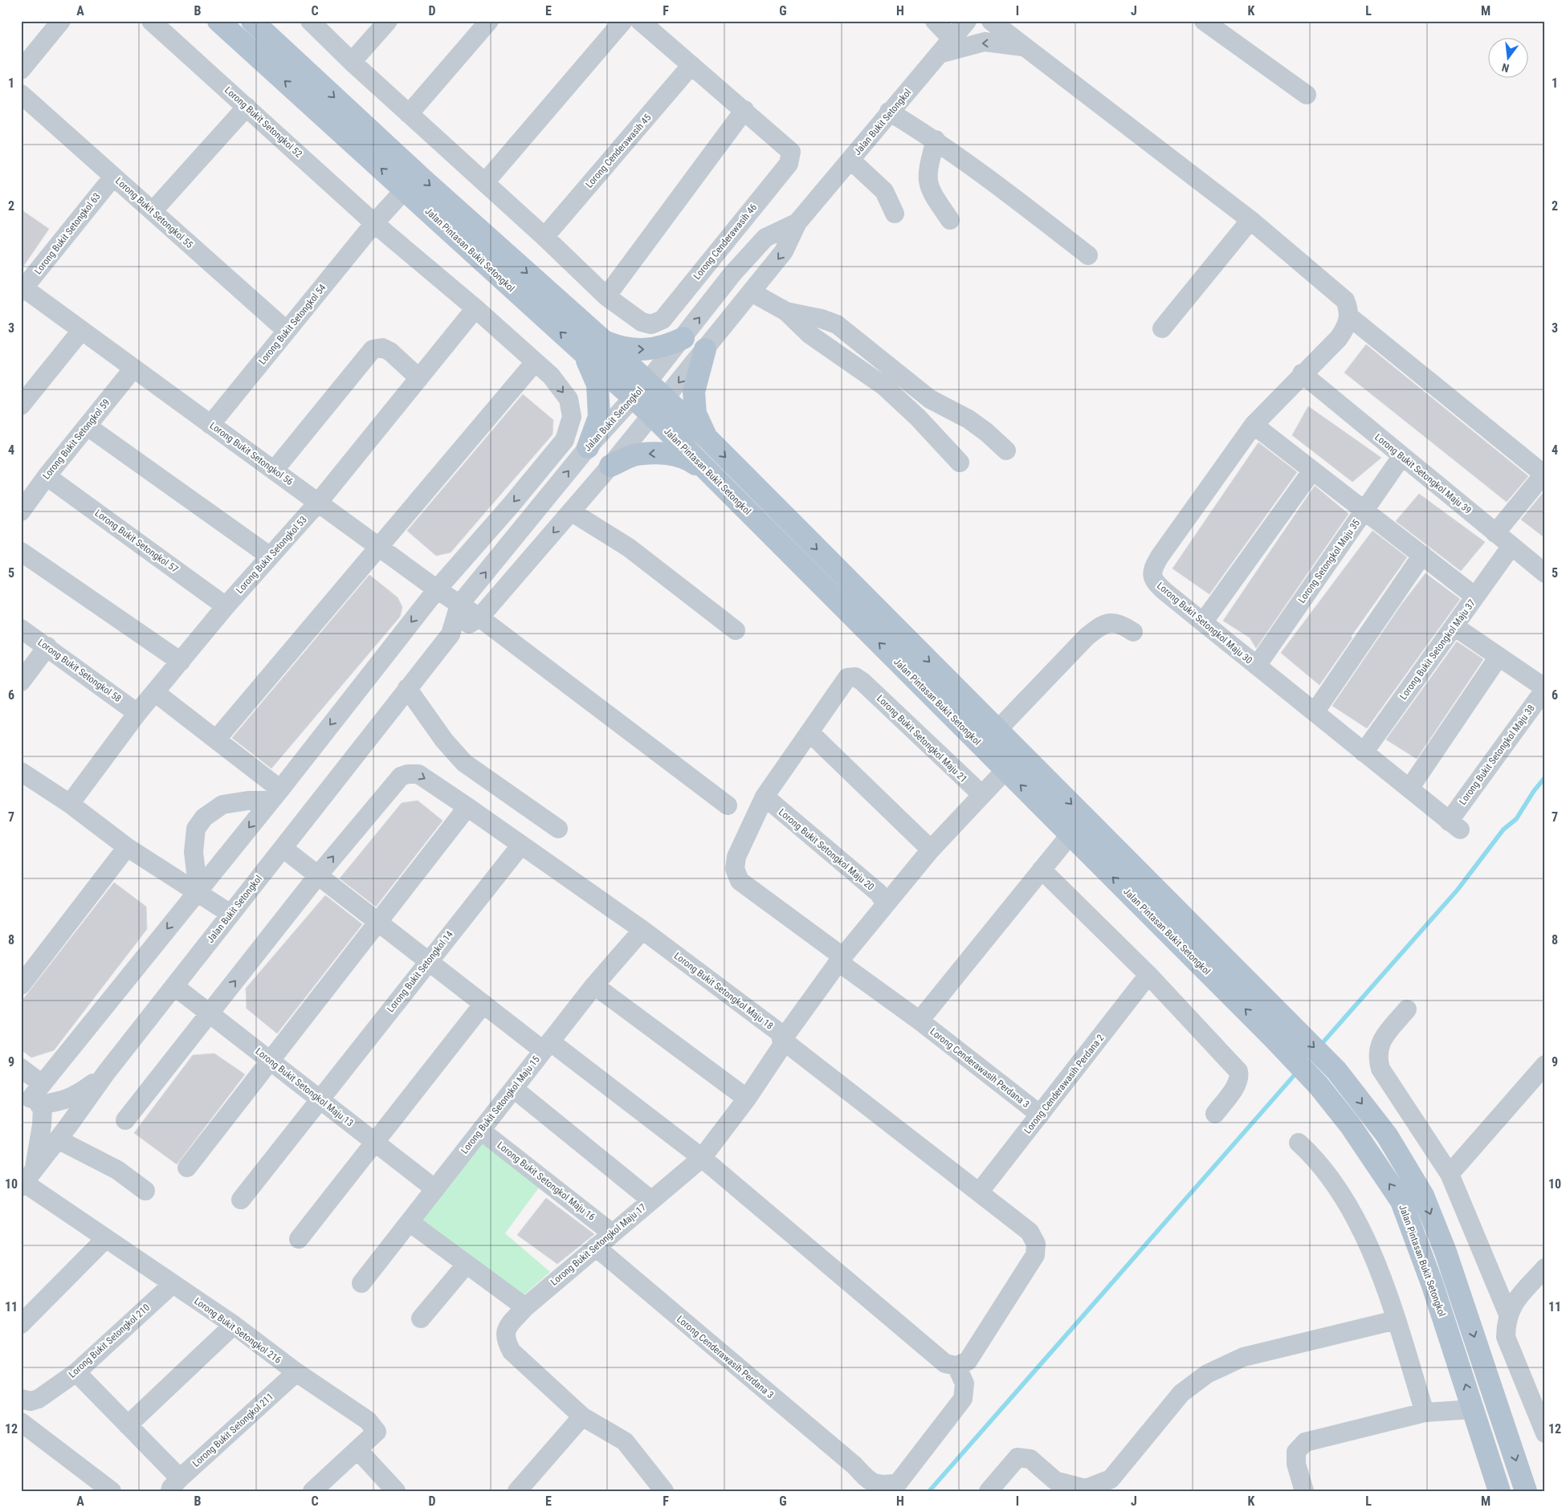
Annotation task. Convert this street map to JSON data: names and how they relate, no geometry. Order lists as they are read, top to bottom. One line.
{"streets":{"main road":["Jalan Pintasan Bukit Setongkol"],"street":["Lorong Bukit Setongkol 52","Jalan Bukit Setongkol","Lorong Cenderawasih 45","Lorong Bukit Setongkol 55","Lorong Bukit Setongkol 63","Lorong Cenderawasih 46","Lorong Bukit Setongkol 54","Lorong Bukit Setongkol 59","Lorong Bukit Setongkol 56","Lorong Bukit Setongkol Maju 39","Lorong Bukit Setongkol 57","Lorong Bukit Setongkol 53","Lorong Setongkol Maju 35","Lorong Bukit Setongkol Maju 30","Lorong Bukit Setongkol Maju 37","Lorong Bukit Setongkol 58","Lorong Bukit Setongkol Maju 21","Lorong Bukit Setongkol Maju 38","Lorong Bukit Setongkol Maju 20","Lorong Bukit Setongkol 14","Lorong Bukit Setongkol Maju 18","Lorong Cenderawasih Perdana 3","Lorong Cenderawasih Perdana 2","Lorong Bukit Setongkol Maju 13","Lorong Bukit Setongkol Maju 15","Lorong Bukit Setongkol Maju 16","Lorong Bukit Setongkol Maju 17","Lorong Bukit Setongkol 216","Lorong Bukit Setongkol 210","Lorong Bukit Setongkol 211"]},"crossings":[["Lorong Bukit Setongkol 52","Lorong Bukit Setongkol 54"],["Lorong Bukit Setongkol 52","Lorong Bukit Setongkol 56"],["Lorong Bukit Setongkol 52","Lorong Bukit Setongkol 53"],["Jalan Bukit Setongkol","Jalan Pintasan Bukit Setongkol"],["Jalan Bukit Setongkol","Lorong Bukit Setongkol 56"],["Jalan Bukit Setongkol","Lorong Bukit Setongkol Maju 13"],["Jalan Bukit Setongkol","Lorong Bukit Setongkol 216"],["Lorong Bukit Setongkol 55","Lorong Bukit Setongkol 63"],["Lorong Bukit Setongkol 55","Lorong Bukit Setongkol 54"],["Lorong Bukit Setongkol 63","Lorong Bukit Setongkol 56"],["Jalan Pintasan Bukit Setongkol","Lorong Bukit Setongkol 54"],["Lorong Bukit Setongkol 54","Lorong Bukit Setongkol 56"],["Lorong Bukit Setongkol 59","Lorong Bukit Setongkol 56"],["Lorong Bukit Setongkol 59","Lorong Bukit Setongkol 57"],["Lorong Bukit Setongkol 56","Lorong Bukit Setongkol 53"],["Lorong Bukit Setongkol Maju 39","Lorong Setongkol Maju 35"],["Lorong Bukit Setongkol Maju 39","Lorong Bukit Setongkol Maju 30"],["Lorong Bukit Setongkol Maju 39","Lorong Bukit Setongkol Maju 37"],["Lorong Bukit Setongkol 57","Lorong Bukit Setongkol 53"],["Lorong Bukit Setongkol 53","Lorong Bukit Setongkol 58"],["Lorong Setongkol Maju 35","Lorong Bukit Setongkol Maju 30"],["Lorong Bukit Setongkol Maju 30","Lorong Bukit Setongkol Maju 37"],["Lorong Bukit Setongkol Maju 30","Lorong Bukit Setongkol Maju 38"],["Lorong Bukit Setongkol Maju 21","Lorong Cenderawasih Perdana 3"],["Lorong Bukit Setongkol Maju 20","Lorong Cenderawasih Perdana 3"],["Lorong Bukit Setongkol 14","Lorong Bukit Setongkol Maju 18"],["Lorong Bukit Setongkol 14","Lorong Bukit Setongkol Maju 13"],["Lorong Bukit Setongkol Maju 18","Lorong Bukit Setongkol Maju 13"],["Lorong Bukit Setongkol Maju 18","Lorong Bukit Setongkol Maju 15"],["Lorong Cenderawasih Perdana 3","Lorong Cenderawasih Perdana 2"],["Lorong Cenderawasih Perdana 3","Lorong Bukit Setongkol Maju 17"],["Lorong Bukit Setongkol Maju 13","Lorong Bukit Setongkol Maju 15"],["Lorong Bukit Setongkol Maju 15","Lorong Bukit Setongkol Maju 16"],["Lorong Bukit Setongkol Maju 16","Lorong Bukit Setongkol Maju 17"],["Lorong Bukit Setongkol 216","Lorong Bukit Setongkol 210"],["Lorong Bukit Setongkol 216","Lorong Bukit Setongkol 211"]],"north":"bottom","grid":{"columns":["A","B","C","D","E","F","G","H","I","J","K","L","M"],"rows":["1","2","3","4","5","6","7","8","9","10","11","12"]}}
